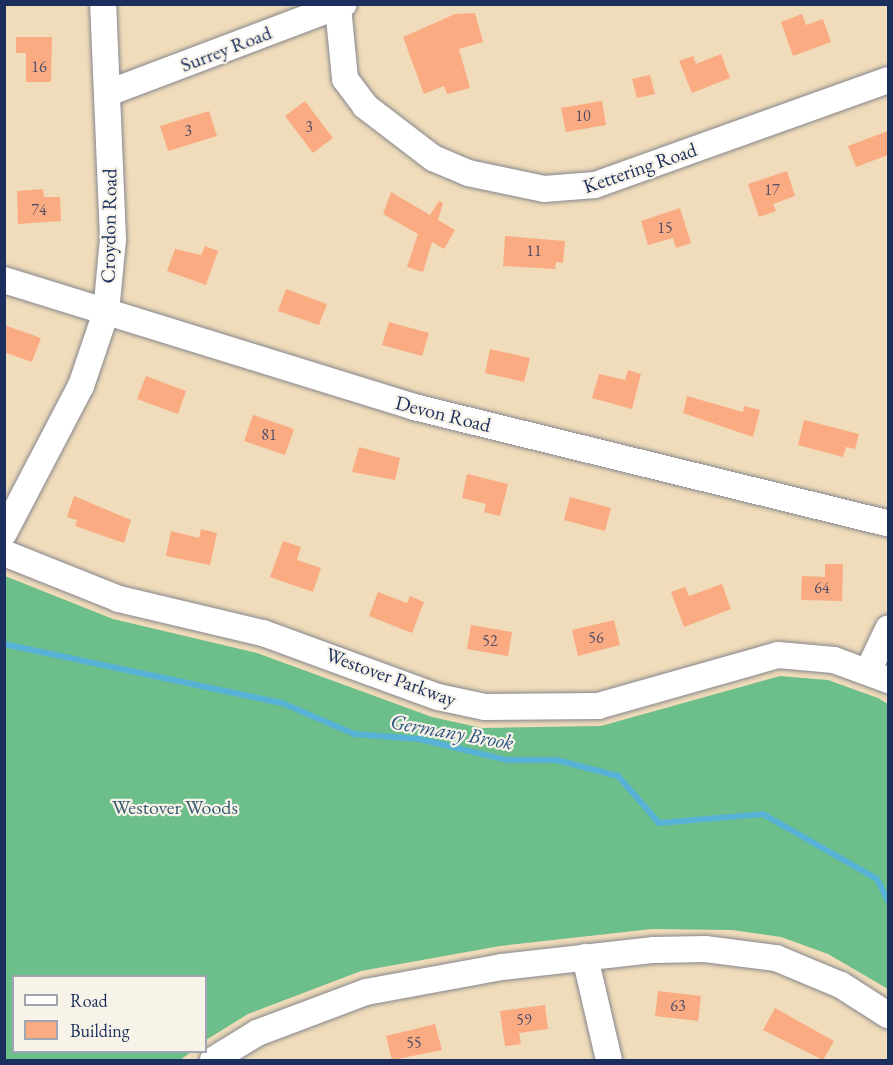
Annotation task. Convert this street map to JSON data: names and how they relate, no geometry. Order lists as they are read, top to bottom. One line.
{"streets":{"street":["Surrey Road","Kettering Road","Croydon Road","Devon Road","Westover Parkway"]},"crossings":[["Surrey Road","Kettering Road"],["Surrey Road","Croydon Road"],["Croydon Road","Devon Road"]],"water":["Germany Brook"],"parks":["Westover Woods"],"house_numbers":["16","10","3","3","17","74","15","11","81","64","56","52","63","59","55"],"legend":["Road","Building"]}
